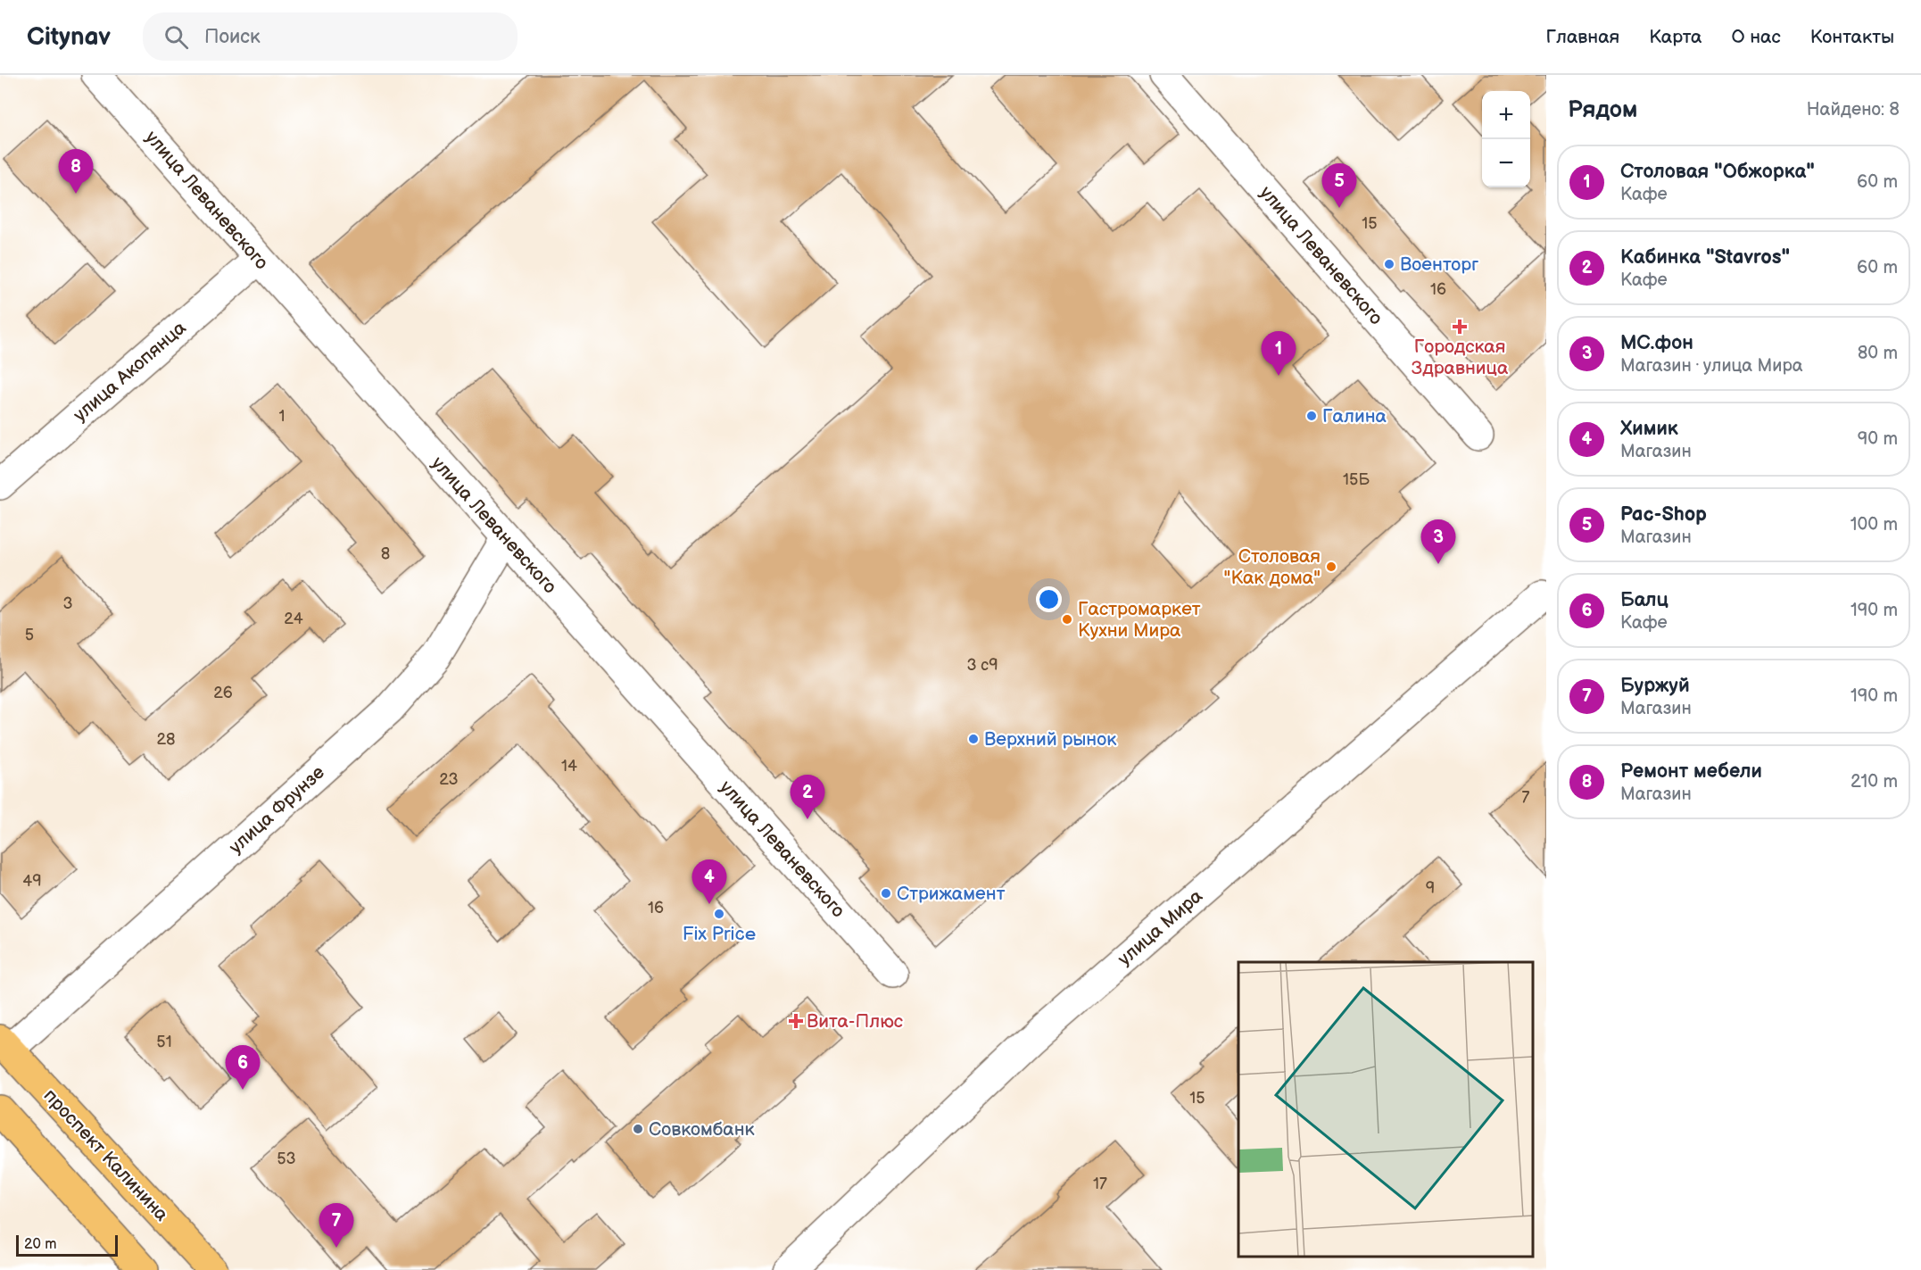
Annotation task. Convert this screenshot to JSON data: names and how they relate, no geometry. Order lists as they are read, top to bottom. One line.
{"streets":{"main road":["проспект Калинина"],"street":["улица Леваневского","улица Акопянца","улица Фрунзе","улица Мира"]},"crossings":[["улица Леваневского","улица Акопянца"],["улица Леваневского","улица Фрунзе"],["улица Фрунзе","проспект Калинина"]],"places":{"other":["Военторг","Галина","Столовая \"Как дома\"","Гастромаркет Кухни Мира","Верхний рынок","Стрижамент","Fix Price","Совкомбанк"],"health":["Городская Здравница","Вита-Плюс"]},"house_numbers":["15","16","1","15Б","8","3","24","5","3 с9","26","28","14","23","7","49","9","16","51","15","53","17"],"scale_bar":"20 m","page":{"header":"Citynav","search":"Поиск","nav":["Главная","Карта","О нас","Контакты"],"heading":["Рядом","Найдено: 8"],"map_buttons":["+","−"],"list":[{"mark":"1","name":"Столовая \"Обжорка\"","note":"Кафе","value":"60 m"},{"mark":"2","name":"Кабинка \"Stavros\"","note":"Кафе","value":"60 m"},{"mark":"3","name":"МС.фон","note":"Магазин · улица Мира","value":"80 m"},{"mark":"4","name":"Химик","note":"Магазин","value":"90 m"},{"mark":"5","name":"Pac-Shop","note":"Магазин","value":"100 m"},{"mark":"6","name":"Балц","note":"Кафе","value":"190 m"},{"mark":"7","name":"Буржуй","note":"Магазин","value":"190 m"},{"mark":"8","name":"Ремонт мебели","note":"Магазин","value":"210 m"}],"pins":["8","5","1","3","2","4","6","7"],"scale":"20 m"}}
